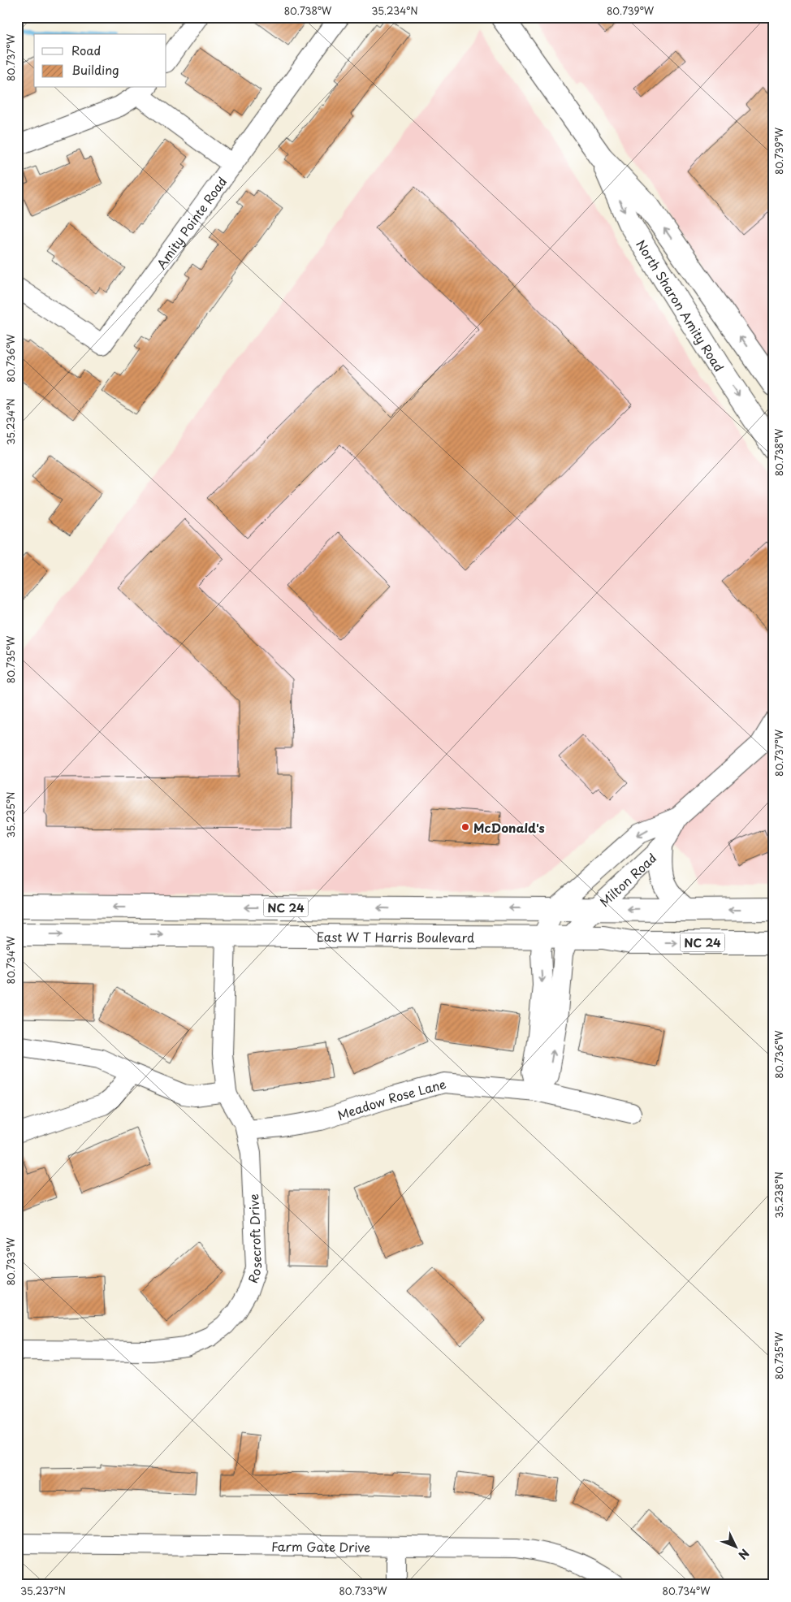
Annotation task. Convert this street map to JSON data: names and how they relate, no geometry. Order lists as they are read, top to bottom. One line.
{"streets":{"main road":["North Sharon Amity Road","NC 24","East W T Harris Boulevard"],"street":["Amity Pointe Road","Milton Road","Meadow Rose Lane","Rosecroft Drive","Farm Gate Drive"]},"crossings":[["Milton Road","NC 24"],["Milton Road","East W T Harris Boulevard"],["East W T Harris Boulevard","Rosecroft Drive"],["Meadow Rose Lane","Rosecroft Drive"]],"places":["McDonald's"],"legend":["Road","Building"],"north":"bottom right","coordinates":["80.738°W","35.234°N","80.739°W","80.737°W","80.736°W","80.735°W","35.235°N","80.734°W","35.238°N","80.733°W","35.237°N"]}
